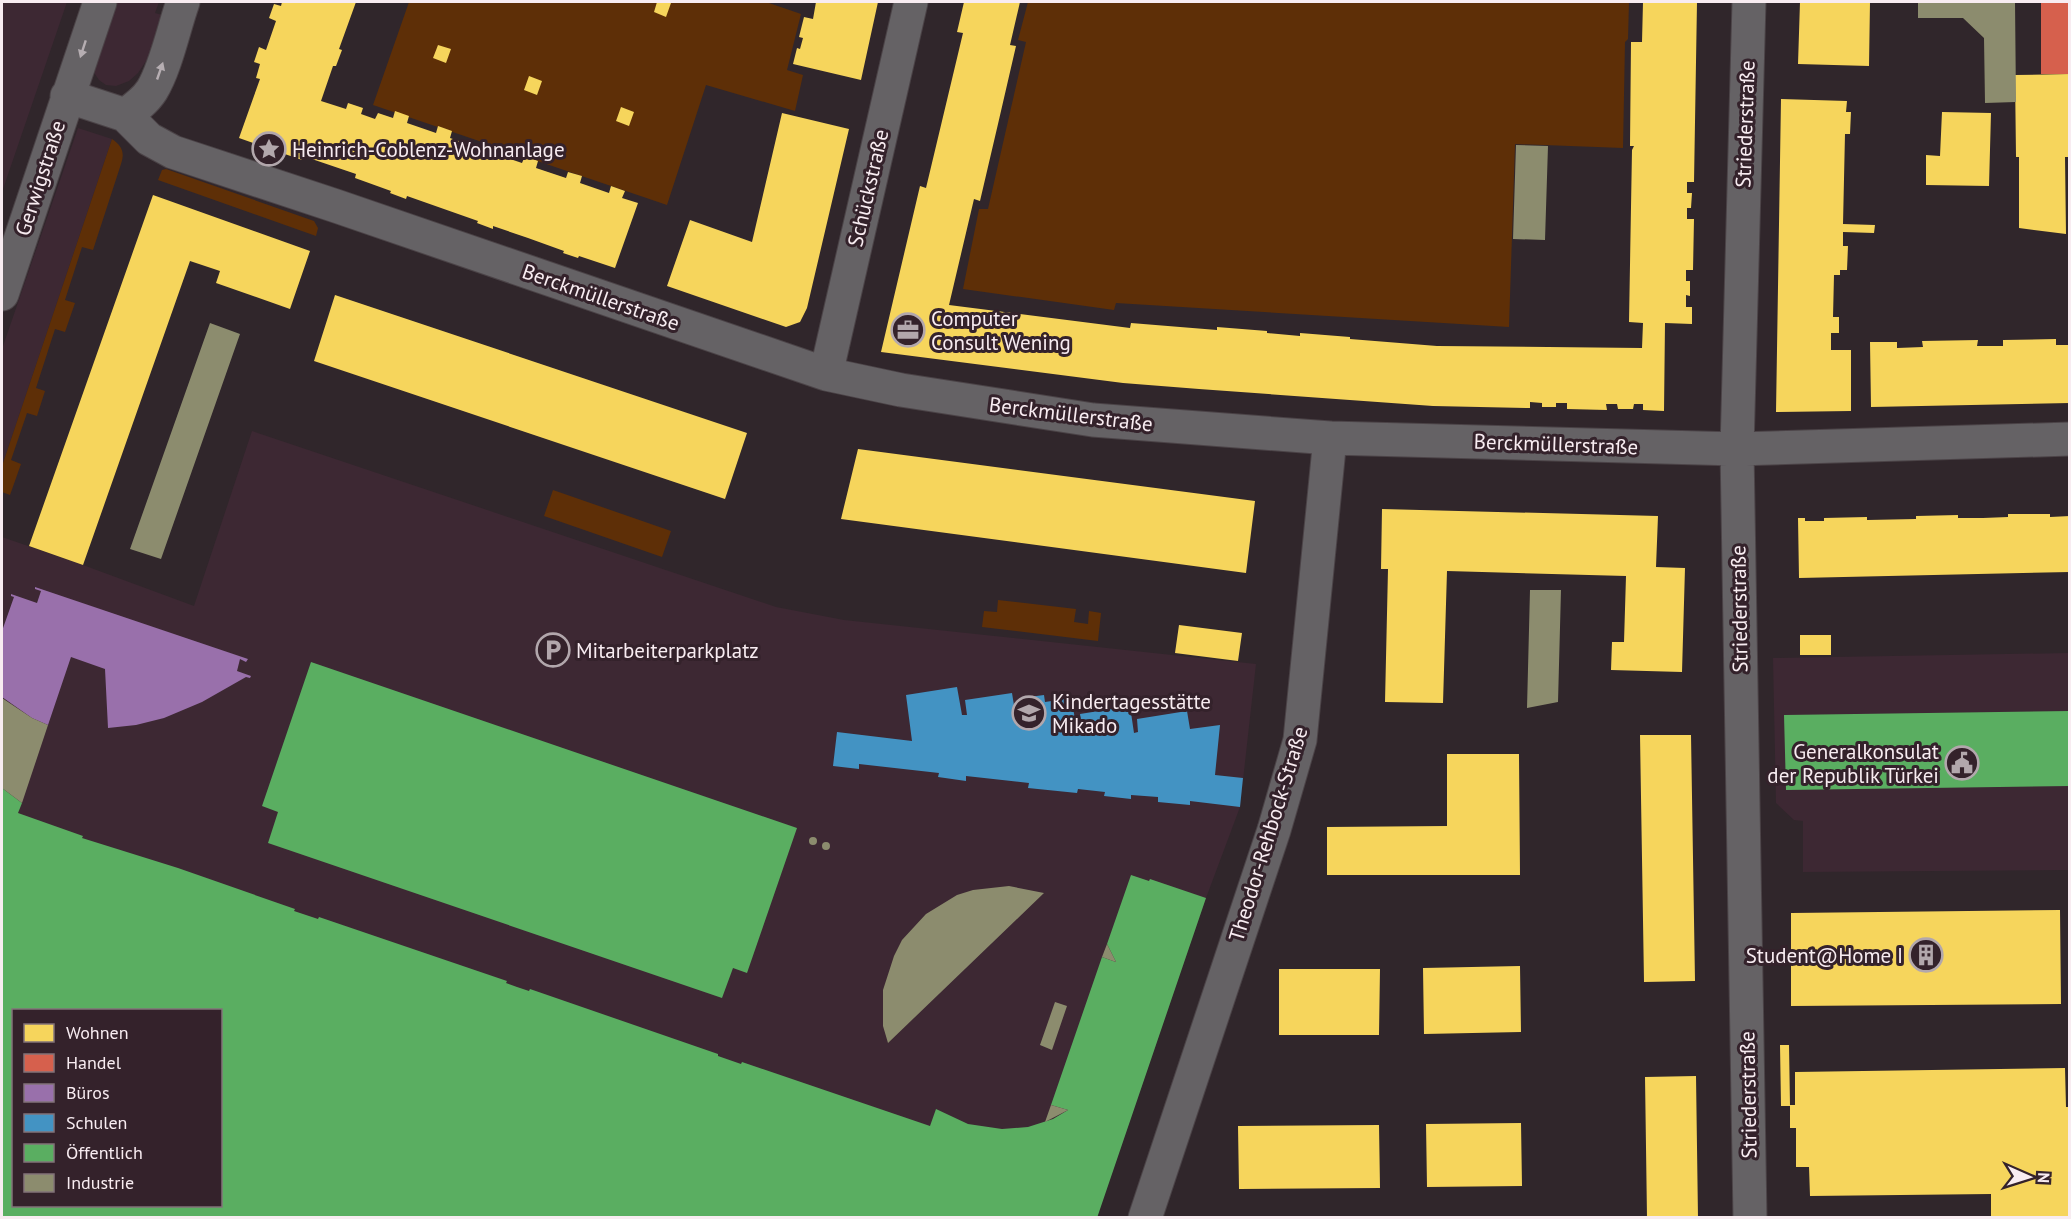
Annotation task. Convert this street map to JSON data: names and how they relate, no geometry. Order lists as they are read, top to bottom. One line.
{"streets":{"street":["Striederstraße","Gerwigstraße","Schückstraße","Berckmüllerstraße","Theodor-Rehbock-Straße"]},"crossings":[["Striederstraße","Berckmüllerstraße"],["Gerwigstraße","Berckmüllerstraße"],["Schückstraße","Berckmüllerstraße"],["Berckmüllerstraße","Theodor-Rehbock-Straße"]],"places":{"place":["Heinrich-Coblenz-Wohnanlage"],"office":["Computer Consult Wening"],"parking":["Mitarbeiterparkplatz"],"school or university":["Kindertagesstätte Mikado"],"public building":["Generalkonsulat der Republik Türkei"],"building":["Student@Home I"]},"legend":["Wohnen","Handel","Büros","Schulen","Öffentlich","Industrie"],"north":"right"}
